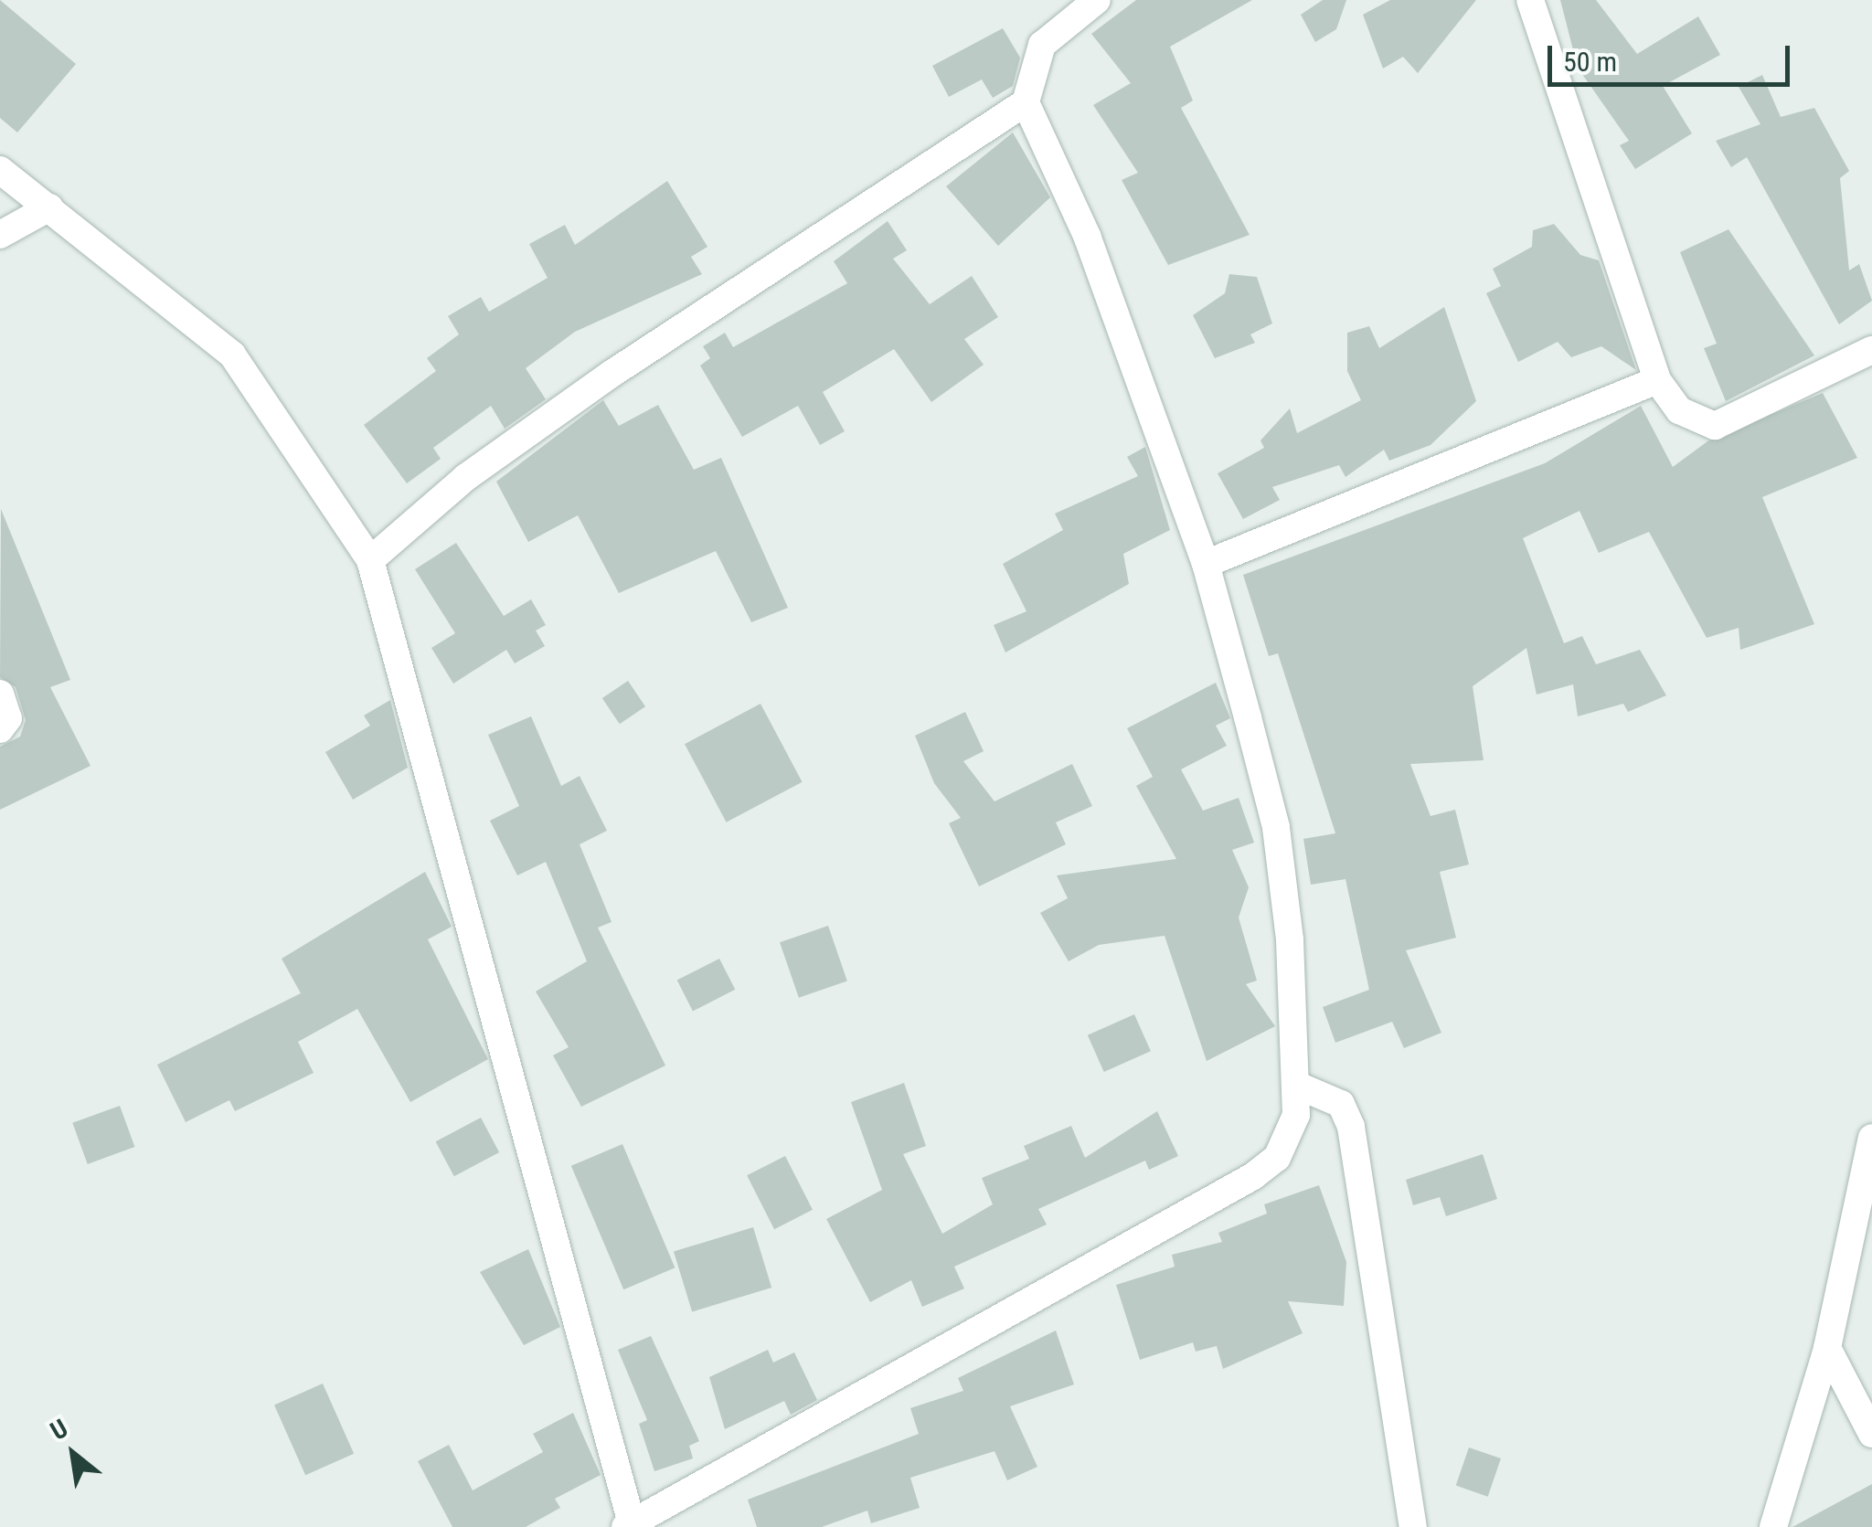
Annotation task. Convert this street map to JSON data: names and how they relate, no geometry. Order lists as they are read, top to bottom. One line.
{"scale_bar":"50 m","north":"top left"}
